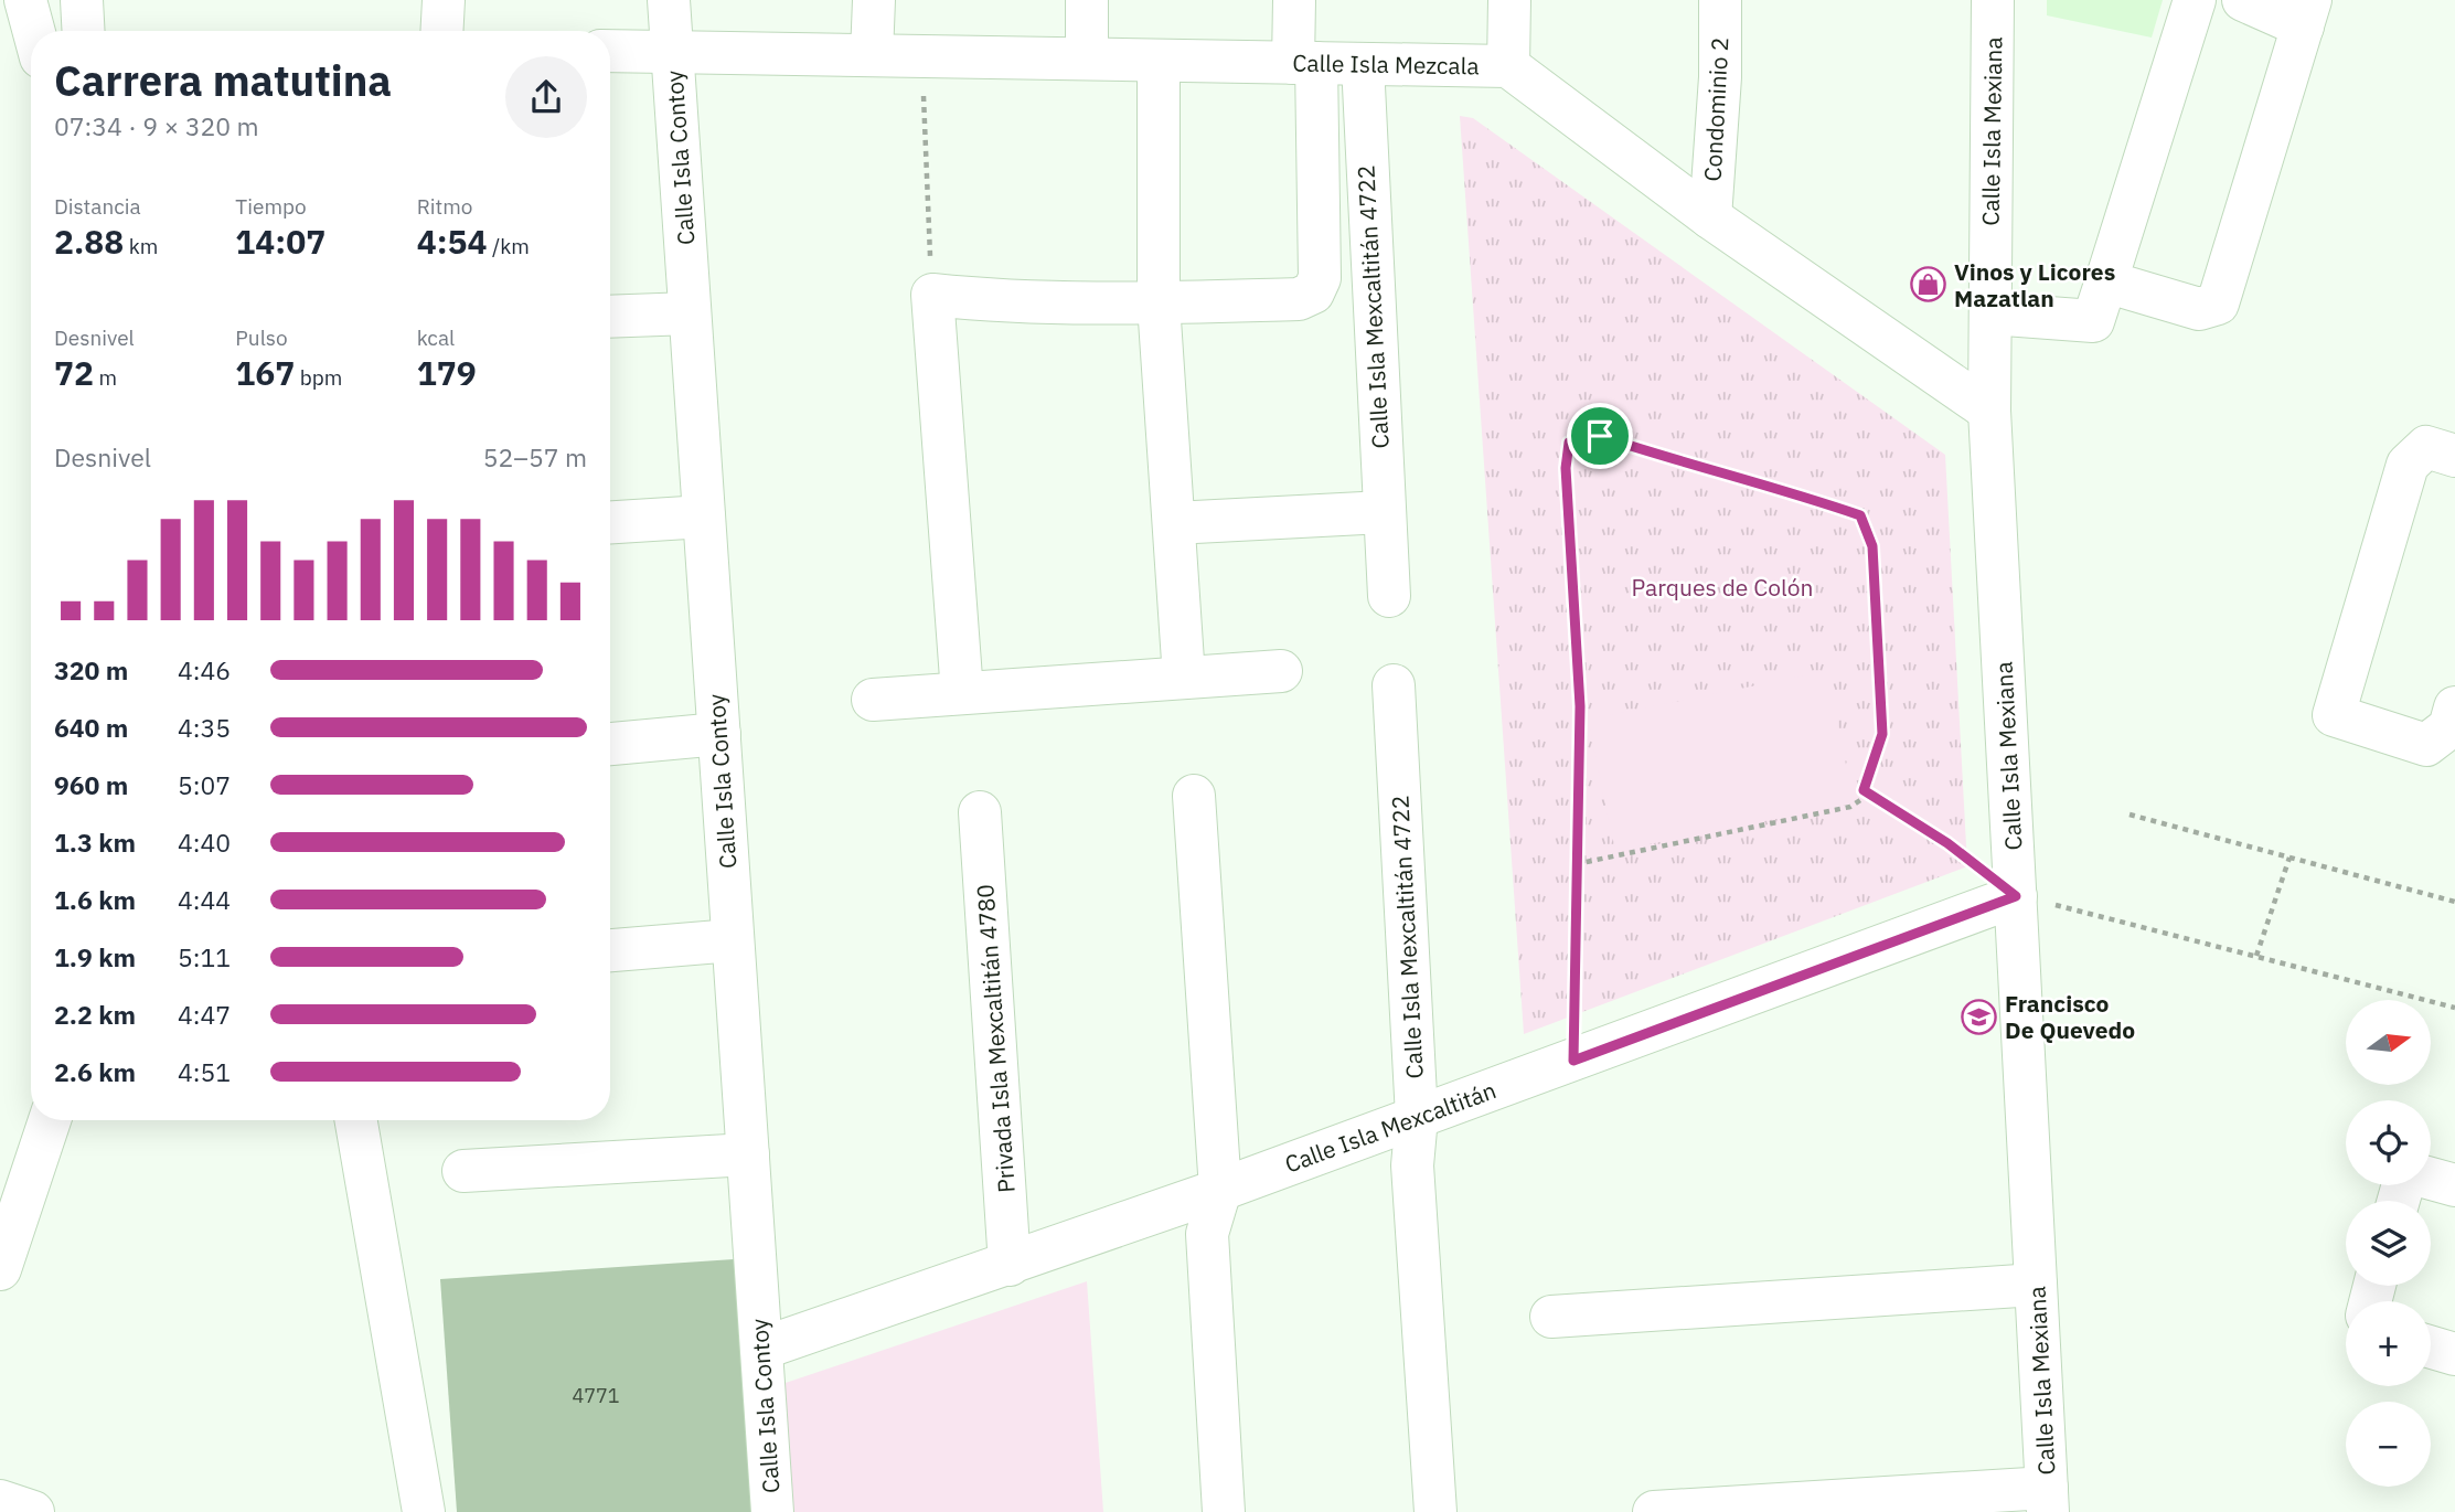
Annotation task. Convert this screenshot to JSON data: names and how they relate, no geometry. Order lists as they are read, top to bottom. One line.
{"streets":{"street":["Calle Isla Mezcala","Condominio 2","Calle Isla Mexiana","Calle Isla Contoy","Calle Isla Mexcaltitán 4722","Privada Isla Mexcaltitán 4780","Calle Isla Mexcaltitán"]},"crossings":[["Calle Isla Mezcala","Condominio 2"],["Calle Isla Mezcala","Calle Isla Mexiana"],["Calle Isla Mezcala","Calle Isla Contoy"],["Calle Isla Mezcala","Calle Isla Mexcaltitán 4722"],["Calle Isla Mexiana","Calle Isla Mexcaltitán"],["Calle Isla Contoy","Calle Isla Mexcaltitán"],["Calle Isla Mexcaltitán 4722","Calle Isla Mexcaltitán"],["Privada Isla Mexcaltitán 4780","Calle Isla Mexcaltitán"]],"parks":["Parques de Colón"],"places":{"shop":["Vinos y Licores Mazatlan"],"school or university":["Francisco De Quevedo"]},"house_numbers":["4771"],"north":"right","page":{"heading":["Carrera matutina","07:34 · 9 × 320 m"],"stats":[["Distancia","2.88 km"],["Tiempo","14:07"],["Ritmo","4:54 /km"],["Desnivel","72 m"],["Pulso","167 bpm"],["kcal","179"]],"chart":["Desnivel","52–57 m"],"list":[{"name":"320 m","note":"4:46"},{"name":"640 m","note":"4:35"},{"name":"960 m","note":"5:07"},{"name":"1.3 km","note":"4:40"},{"name":"1.6 km","note":"4:44"},{"name":"1.9 km","note":"5:11"},{"name":"2.2 km","note":"4:47"},{"name":"2.6 km","note":"4:51"}],"map_buttons":["+","−"]}}
